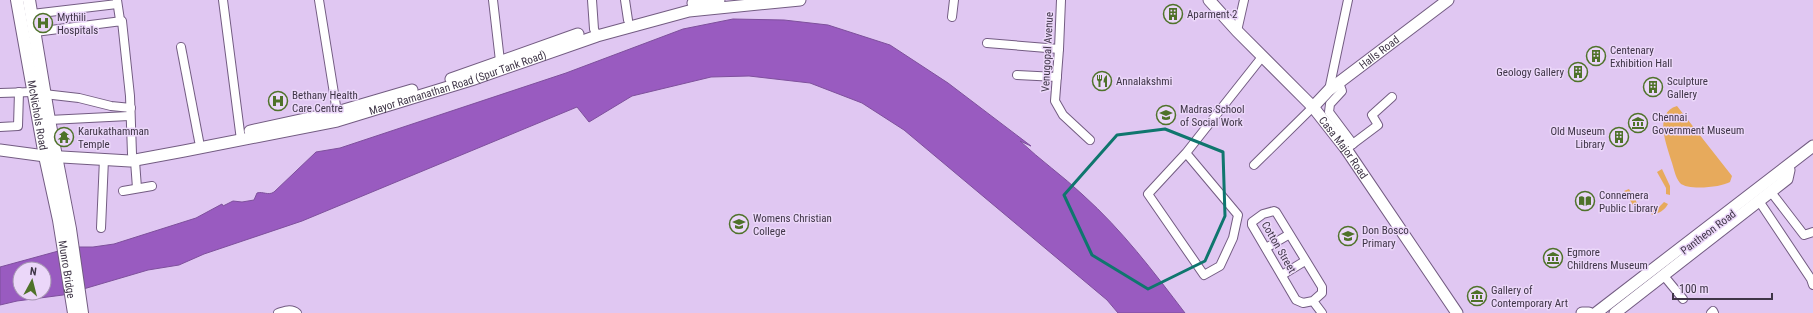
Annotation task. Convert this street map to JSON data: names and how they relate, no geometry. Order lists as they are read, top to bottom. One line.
{"streets":{"main road":["Halls Road","Mayor Ramanathan Road (Spur Tank Road)","McNichols Road","Casa Major Road","Pantheon Road","Munro Bridge"],"street":["Venugopal Avenue","Cotton Street"]},"crossings":[["Halls Road","Casa Major Road"],["Mayor Ramanathan Road (Spur Tank Road)","McNichols Road"],["McNichols Road","Munro Bridge"]],"places":{"building":["Aparment 2","Centenary Exhibition Hall","Geology Gallery","Sculpture Gallery","Old Museum Library"],"hospital":["Mythili Hospitals","Bethany Health Care Centre"],"restaurant":["Annalakshmi"],"school or university":["Madras School of Social Work","Womens Christian College","Don Bosco Primary"],"museum":["Chennai Government Museum","Egmore Childrens Museum","Gallery of Contemporary Art"],"temple":["Karukathamman Temple"],"library":["Connemera Public Library"]},"scale_bar":"100 m","north":"top"}
